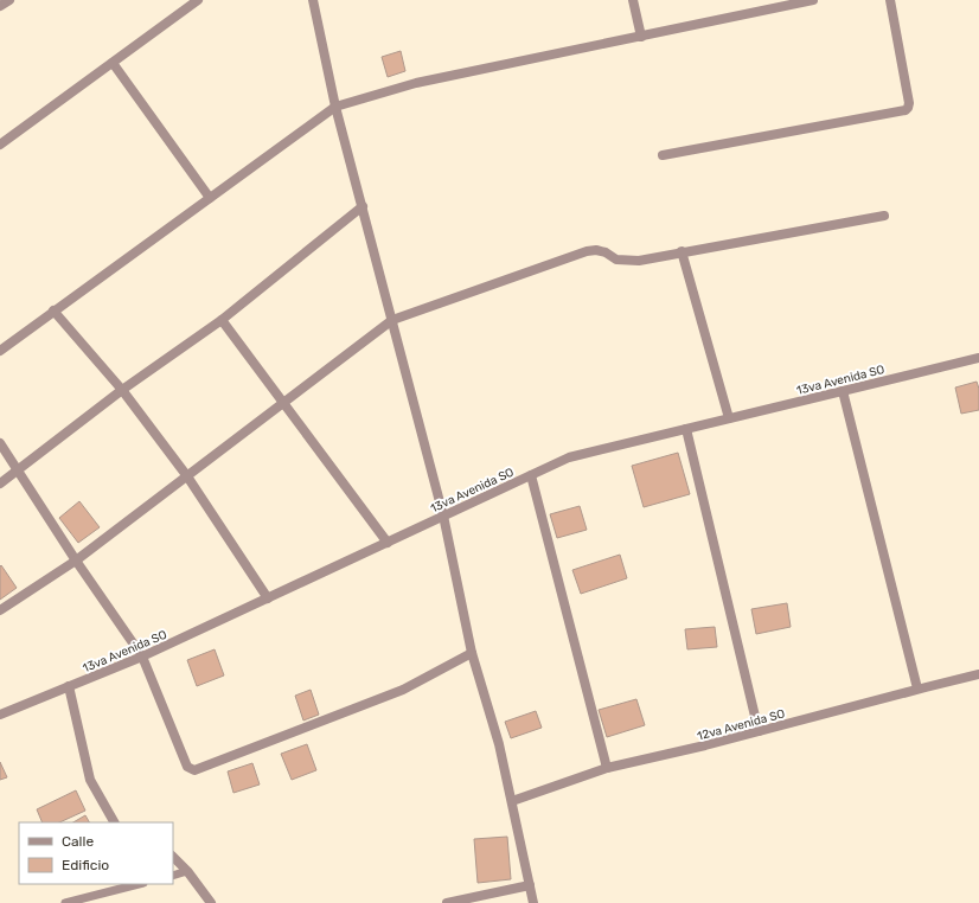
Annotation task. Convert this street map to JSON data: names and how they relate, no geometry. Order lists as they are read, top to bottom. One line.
{"streets":{"street":["13va Avenida SO","12va Avenida SO"]},"legend":["Calle","Edificio"]}
